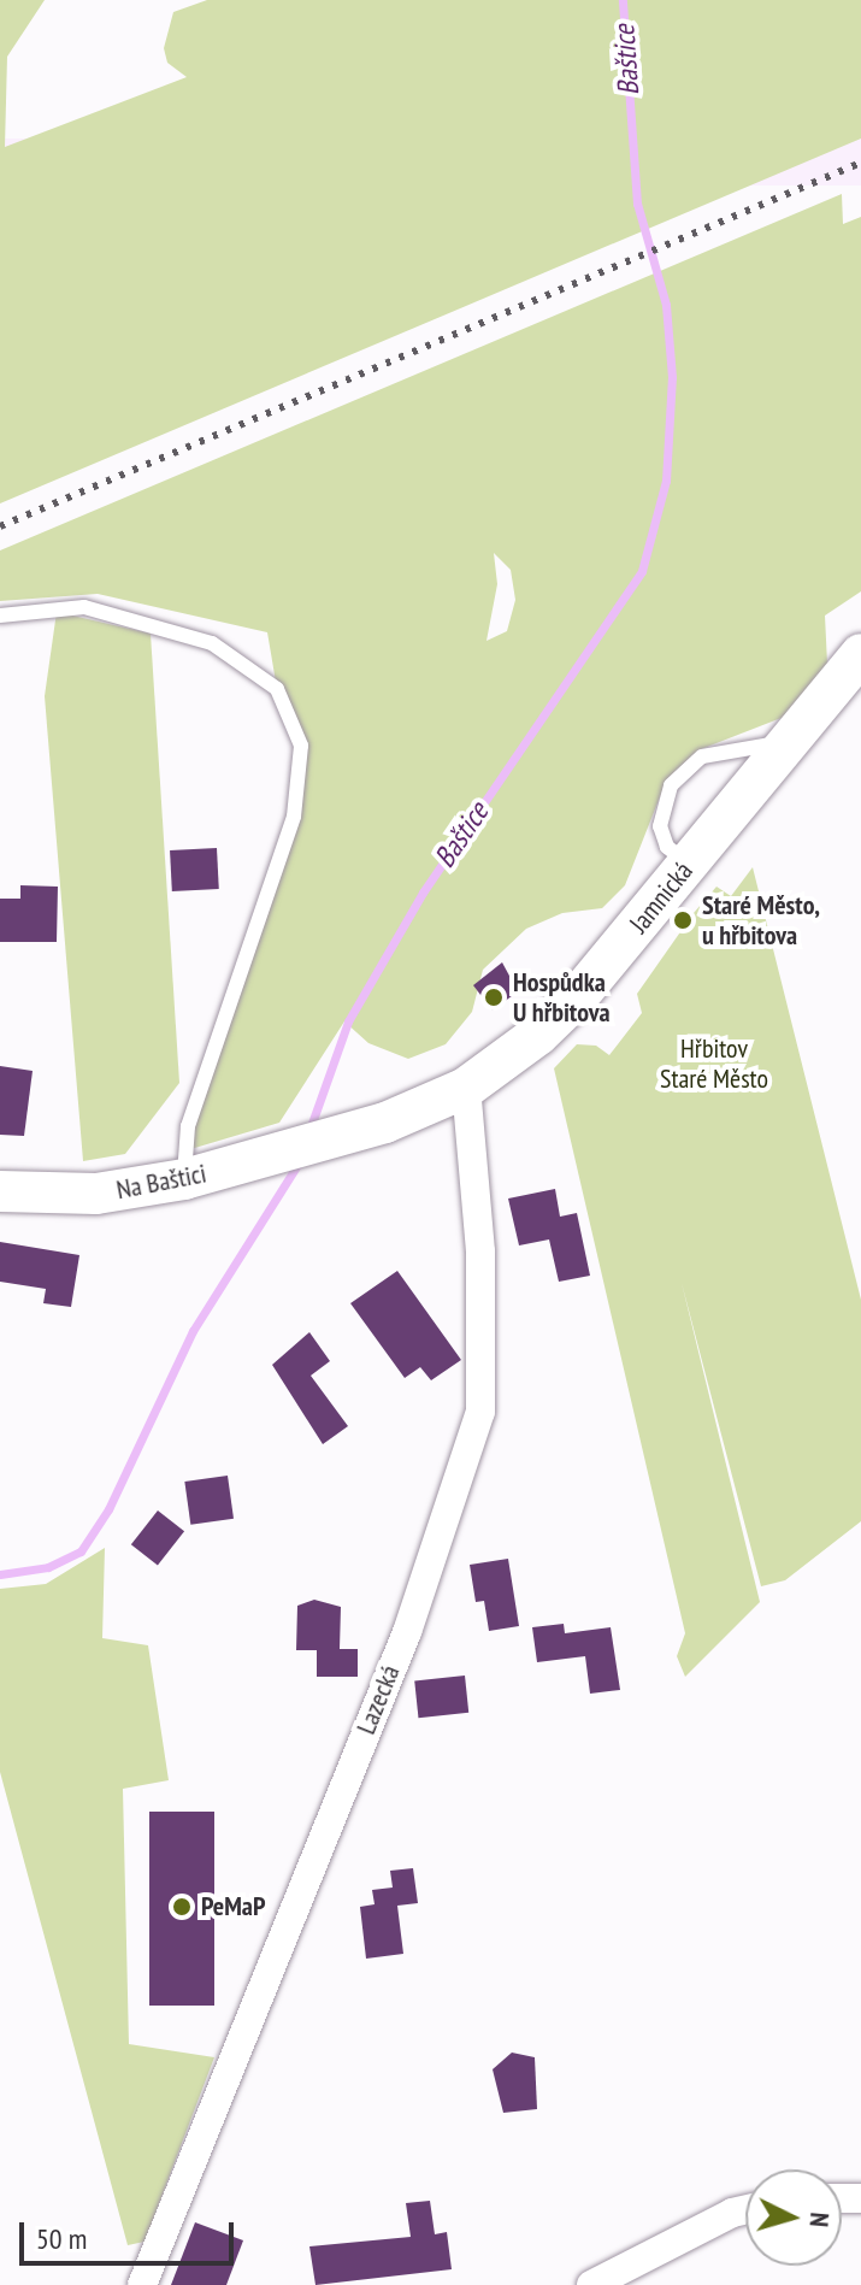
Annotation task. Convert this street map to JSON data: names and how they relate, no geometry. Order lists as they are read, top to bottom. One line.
{"streets":{"main road":["Jamnická","Na Baštici"],"street":["Lazecká"]},"crossings":[["Jamnická","Na Baštici"],["Jamnická","Lazecká"]],"water":["Baštice"],"parks":["Hřbitov Staré Město"],"places":["Staré Město, u hřbitova","Hospůdka U hřbitova","PeMaP"],"scale_bar":"50 m","north":"right"}
